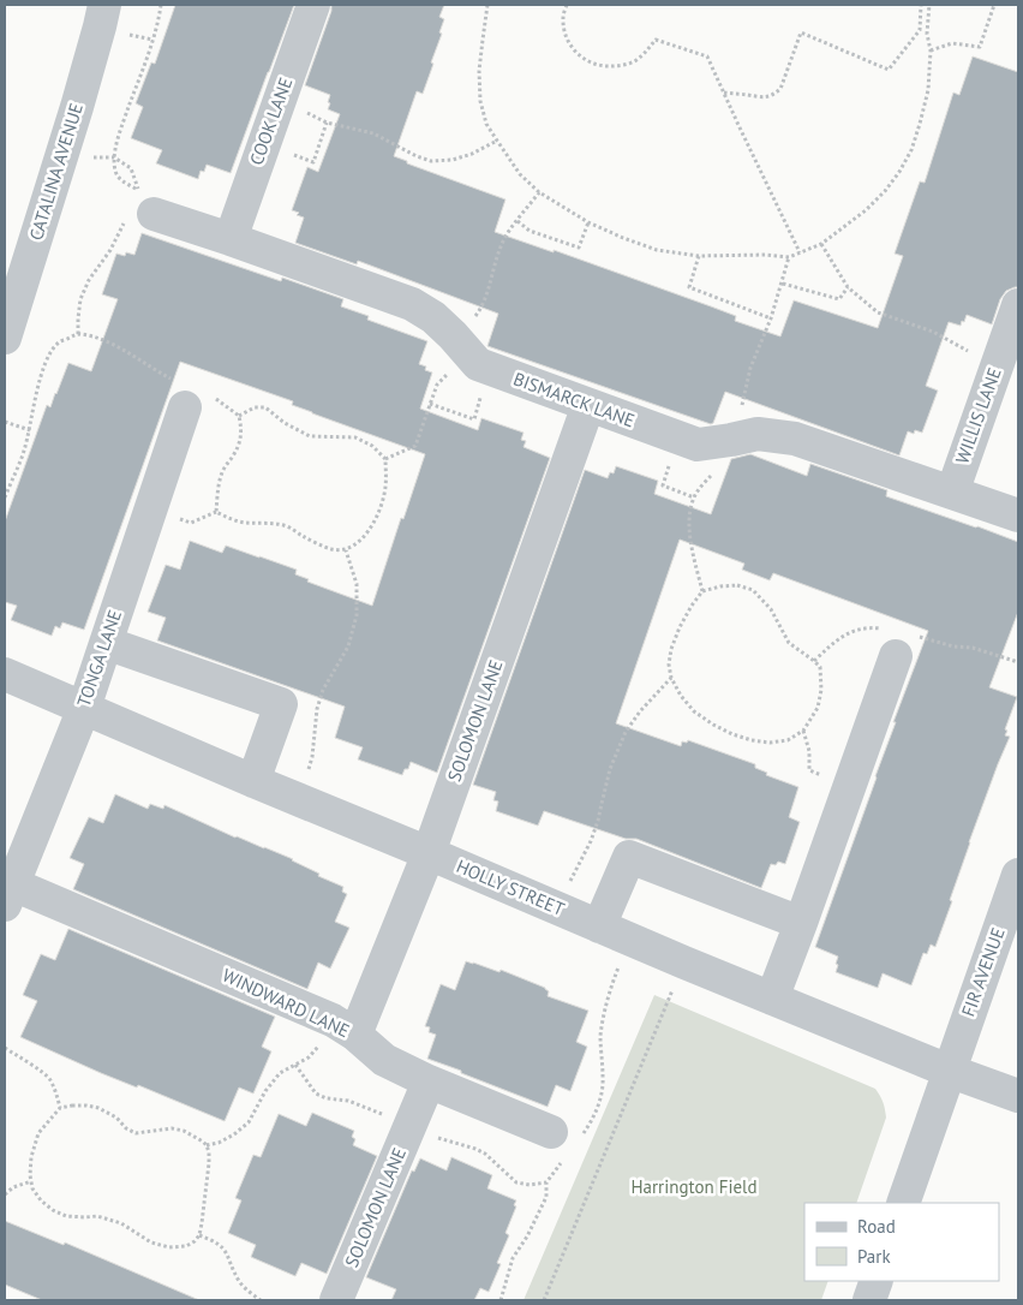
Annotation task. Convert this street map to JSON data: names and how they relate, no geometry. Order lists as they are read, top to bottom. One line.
{"streets":{"street":["COOK LANE","CATALINA AVENUE","BISMARCK LANE","WILLIS LANE","TONGA LANE","SOLOMON LANE","HOLLY STREET","FIR AVENUE","WINDWARD LANE"]},"crossings":[["COOK LANE","BISMARCK LANE"],["BISMARCK LANE","WILLIS LANE"],["BISMARCK LANE","SOLOMON LANE"],["TONGA LANE","HOLLY STREET"],["TONGA LANE","WINDWARD LANE"],["SOLOMON LANE","HOLLY STREET"],["SOLOMON LANE","WINDWARD LANE"],["HOLLY STREET","FIR AVENUE"]],"parks":["Harrington Field"],"legend":["Road","Park"]}
